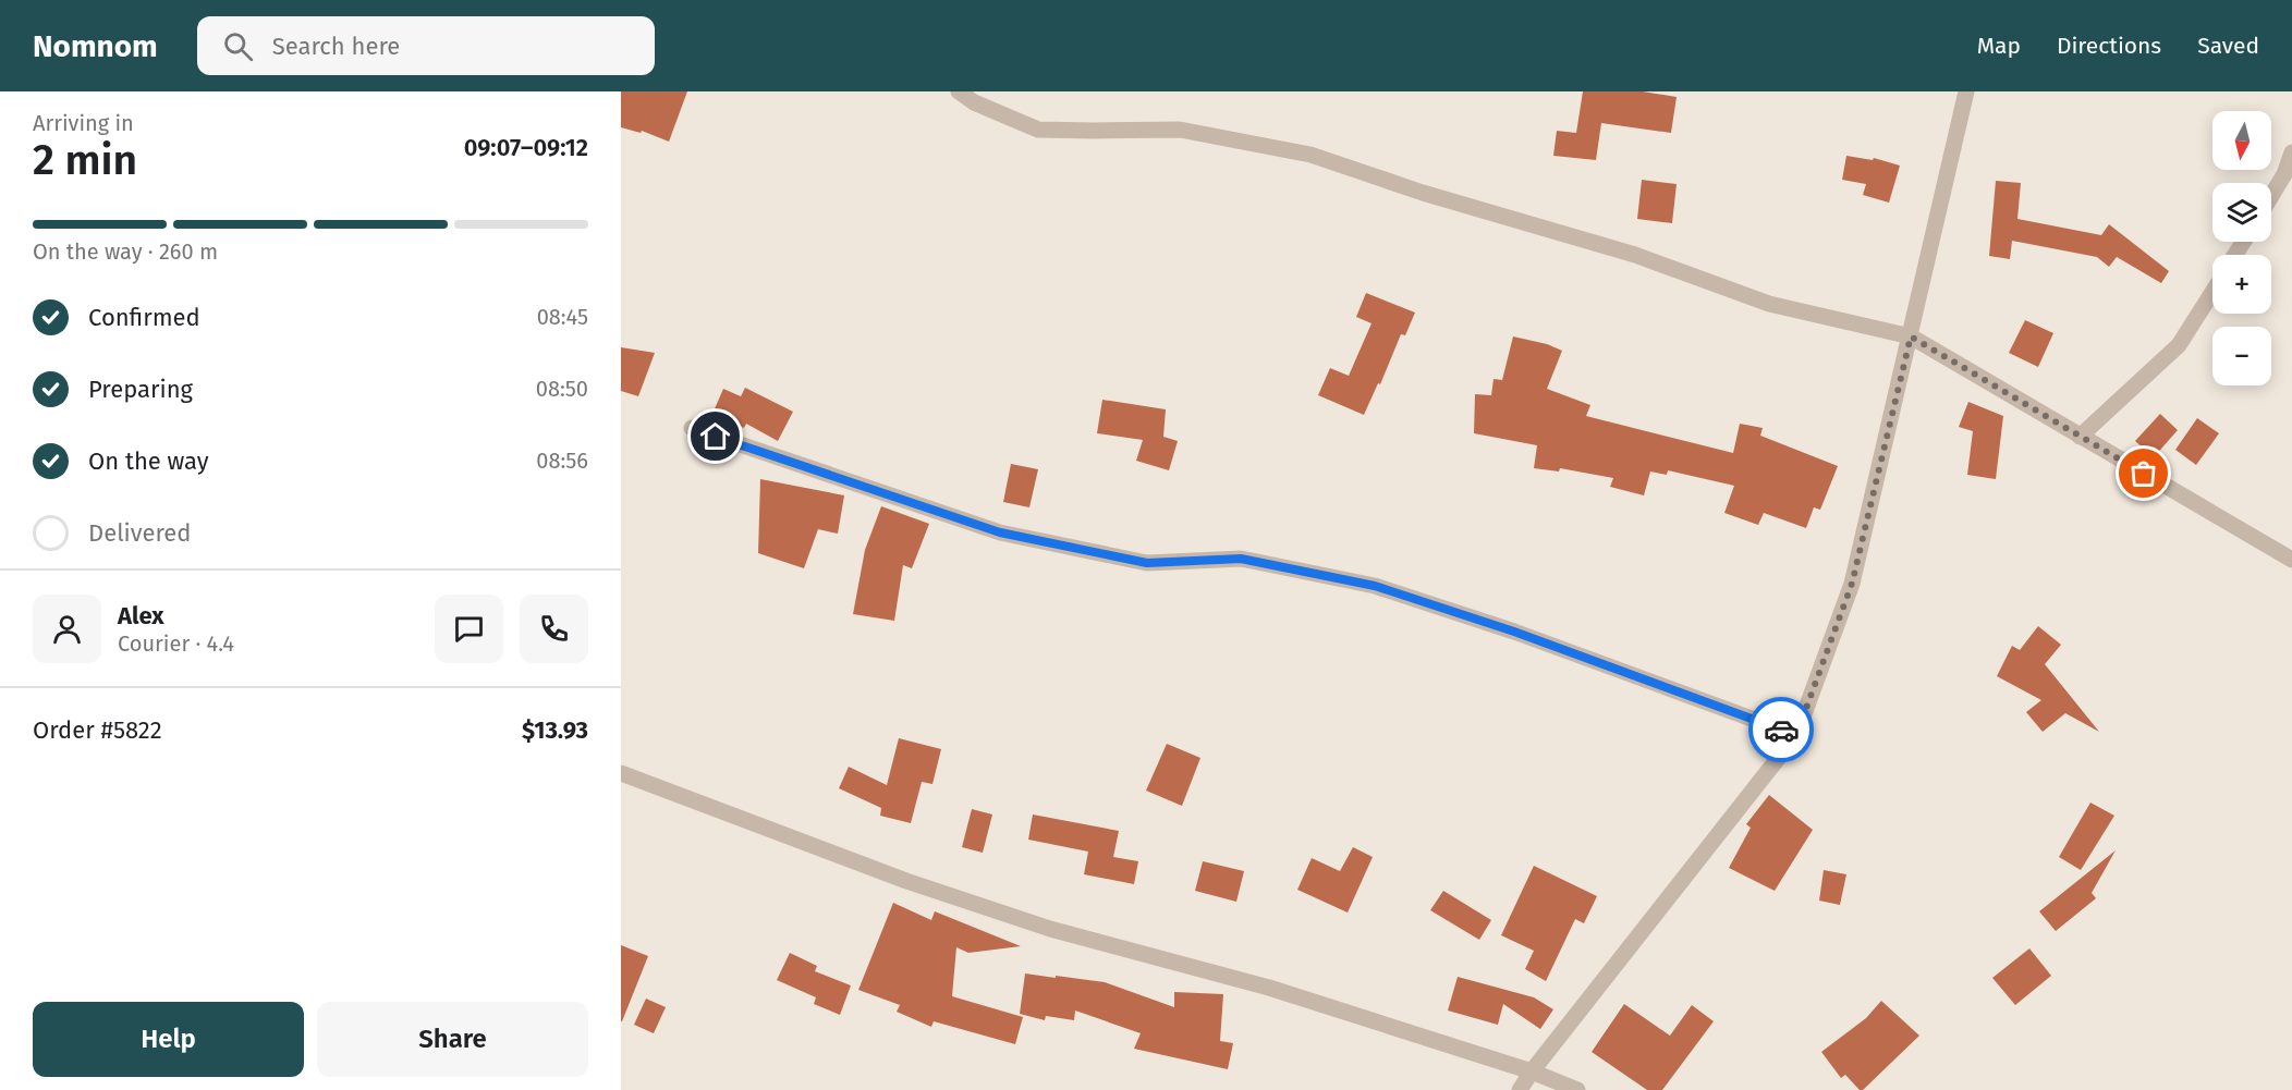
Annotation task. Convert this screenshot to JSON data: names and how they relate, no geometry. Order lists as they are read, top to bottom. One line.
{"north":"bottom","page":{"header":"Nomnom","search":"Search here","nav":["Map","Directions","Saved"],"heading":["2 min","Arriving in","09:07–09:12"],"panel":["Alex","Courier · 4.4","Order #5822","$13.93"],"map_buttons":["+","−"],"bar":"On the way · 260 m","list":[["Confirmed","08:45"],["Preparing","08:50"],["On the way","08:56"],"Delivered"],"buttons":["Help","Share"]}}
